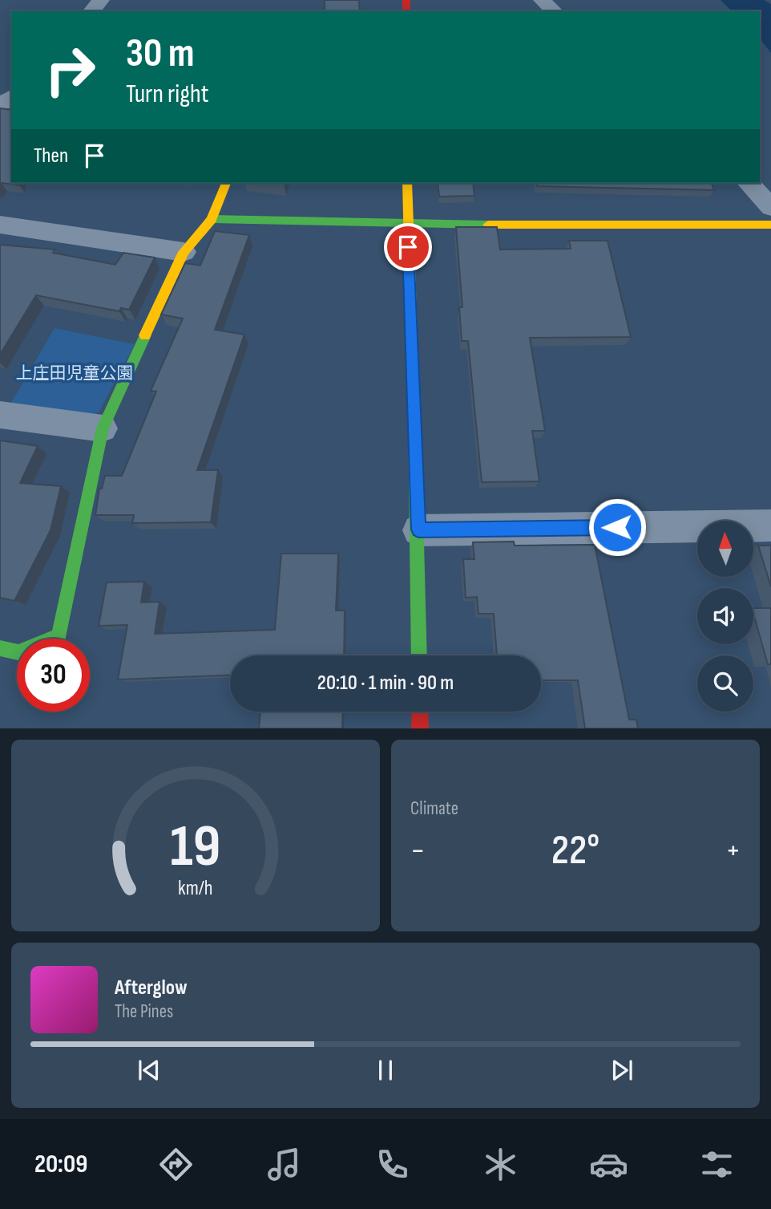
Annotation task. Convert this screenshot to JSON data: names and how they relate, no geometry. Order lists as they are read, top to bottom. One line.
{"parks":["上庄田児童公園"],"north":"top","page":{"turn":["30 m","Turn right"],"then":"Then","limit":"30","trip":"20:10 · 1 min · 90 m","tile":"Climate","heat":["−","22°","+"],"song":["Afterglow","The Pines"],"tabs":"20:09","gauge":["19","km/h"]}}
